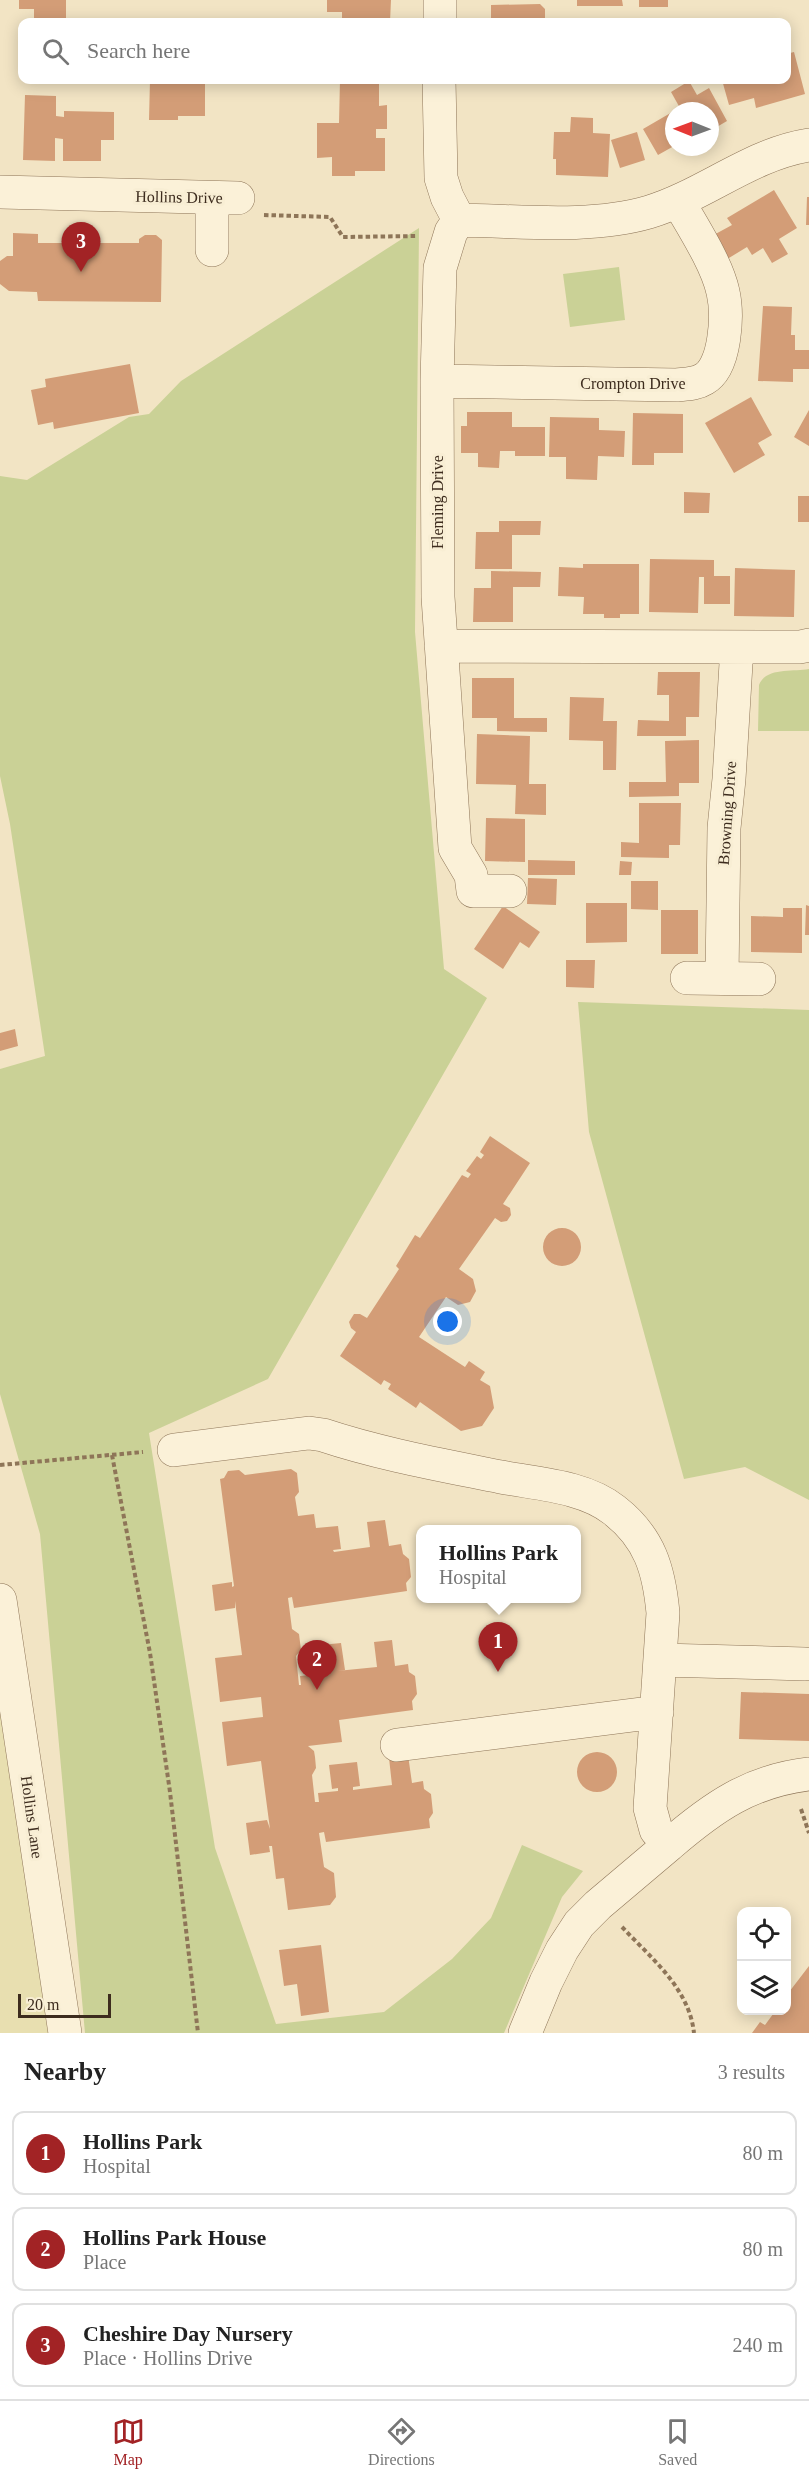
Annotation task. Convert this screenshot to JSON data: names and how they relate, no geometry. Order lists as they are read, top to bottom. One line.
{"streets":{"street":["Hollins Drive","Crompton Drive","Fleming Drive","Browning Drive","Hollins Lane"]},"crossings":[["Hollins Drive","Fleming Drive"],["Crompton Drive","Fleming Drive"]],"scale_bar":"20 m","north":"left","page":{"search":"Search here","pins":["3","1","2"],"popup":["Hollins Park","Hospital"],"scale":"20 m","heading":["Nearby","3 results"],"list":[{"mark":"1","name":"Hollins Park","note":"Hospital","value":"80 m"},{"mark":"2","name":"Hollins Park House","note":"Place","value":"80 m"},{"mark":"3","name":"Cheshire Day Nursery","note":"Place · Hollins Drive","value":"240 m"}],"nav":["Map","Directions","Saved"]}}
